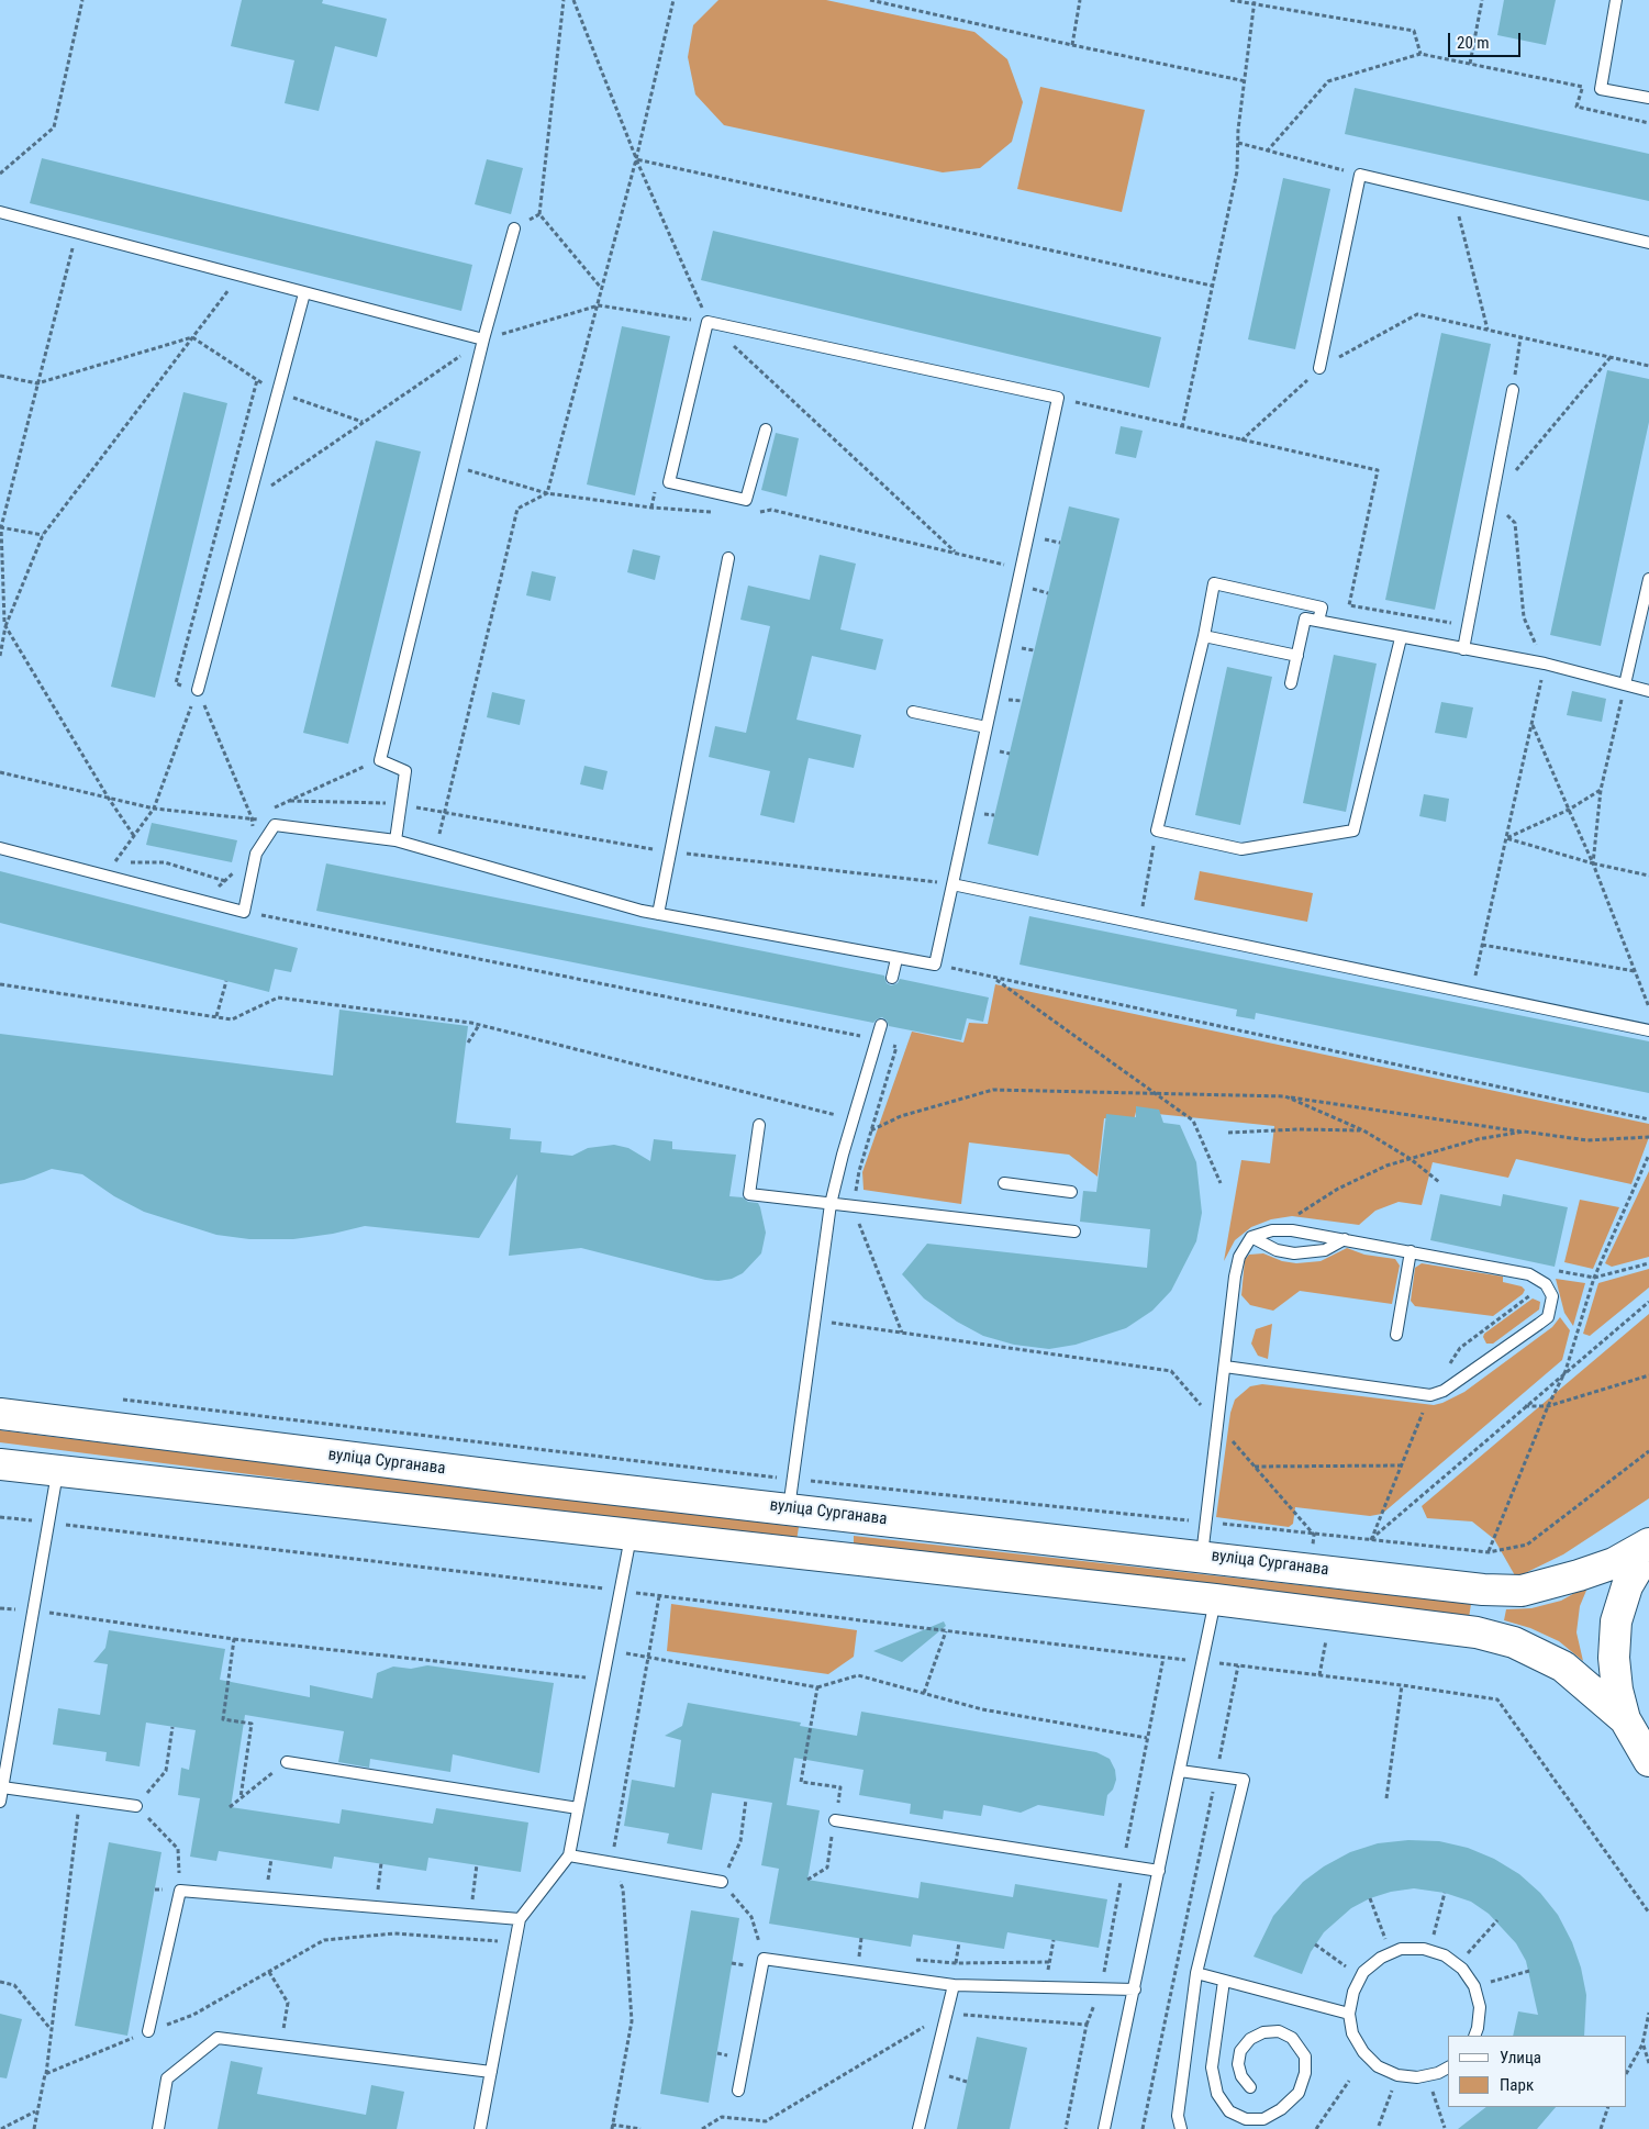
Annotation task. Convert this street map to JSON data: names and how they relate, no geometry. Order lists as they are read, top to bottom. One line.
{"streets":{"main road":["вуліца Сурганава"]},"legend":["Улица","Парк"],"scale_bar":"20 m"}
